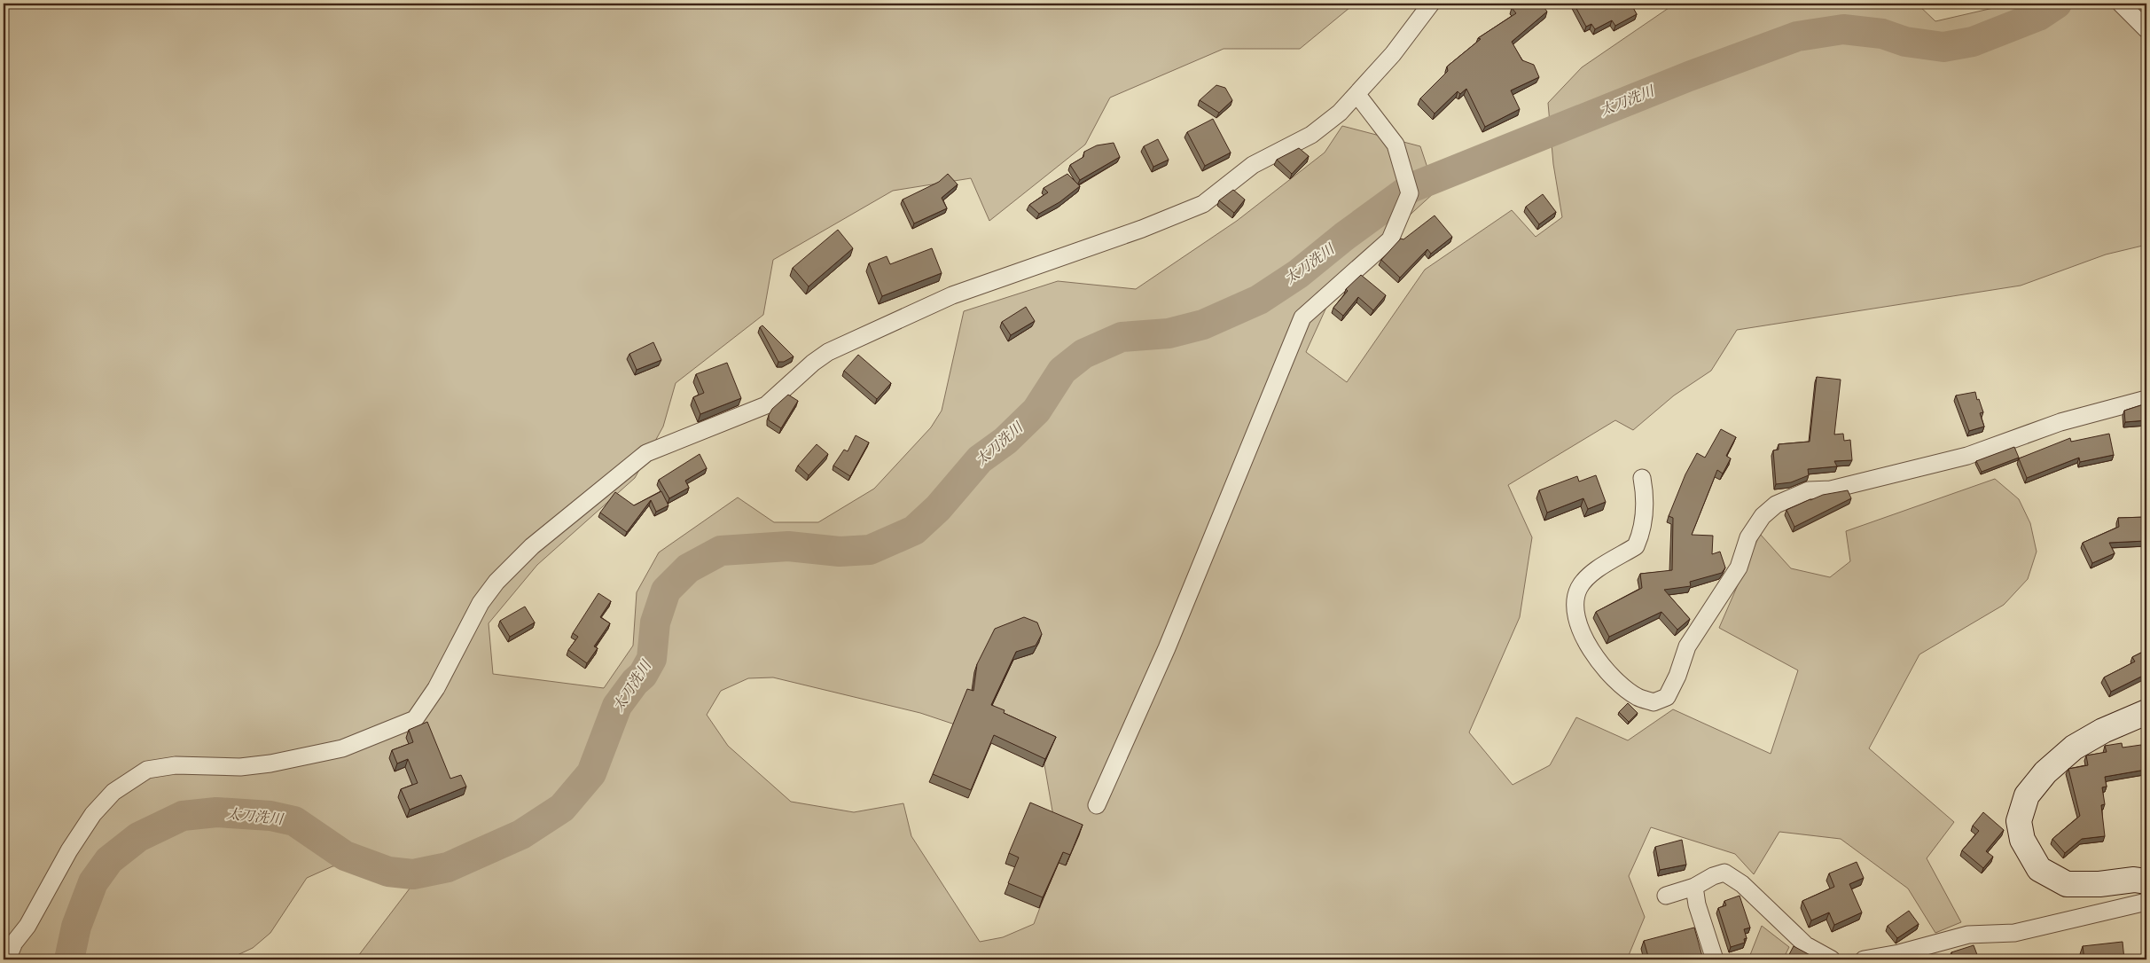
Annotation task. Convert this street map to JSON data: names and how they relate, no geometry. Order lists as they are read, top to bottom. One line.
{"water":["太刀洗川"]}
